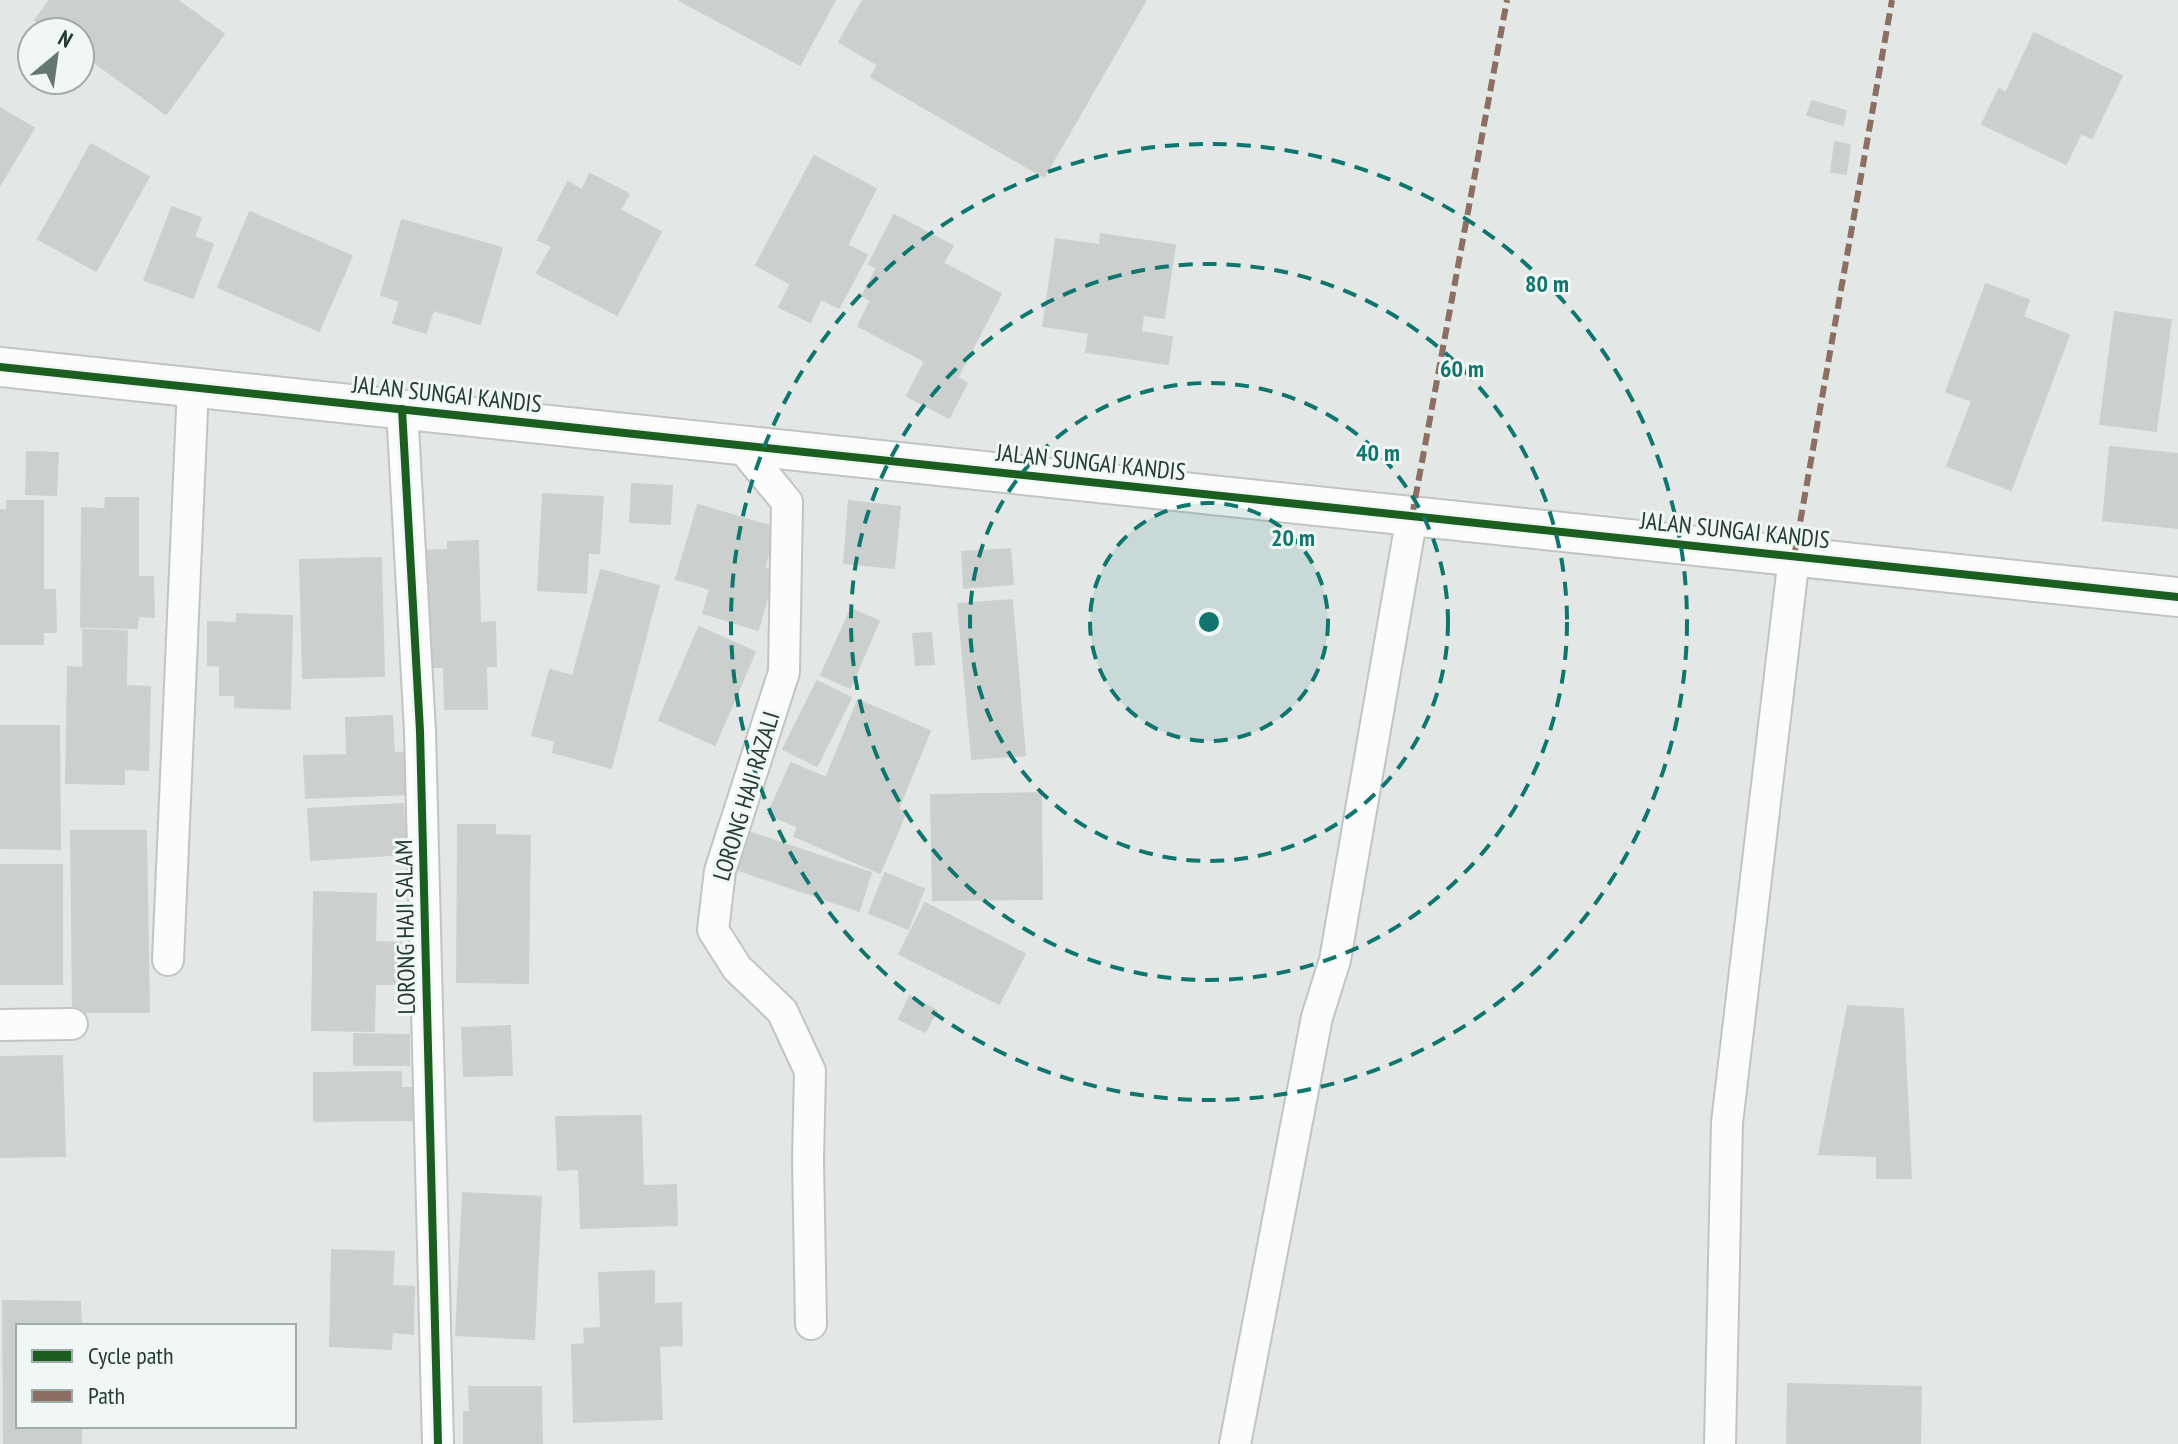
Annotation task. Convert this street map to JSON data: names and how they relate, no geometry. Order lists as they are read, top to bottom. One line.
{"streets":{"street":["JALAN SUNGAI KANDIS","LORONG HAJI RAZALI","LORONG HAJI SALAM"]},"crossings":[["JALAN SUNGAI KANDIS","LORONG HAJI RAZALI"],["JALAN SUNGAI KANDIS","LORONG HAJI SALAM"]],"legend":["Cycle path","Path"],"north":"top right","rings":["80 m","60 m","40 m","20 m"]}
